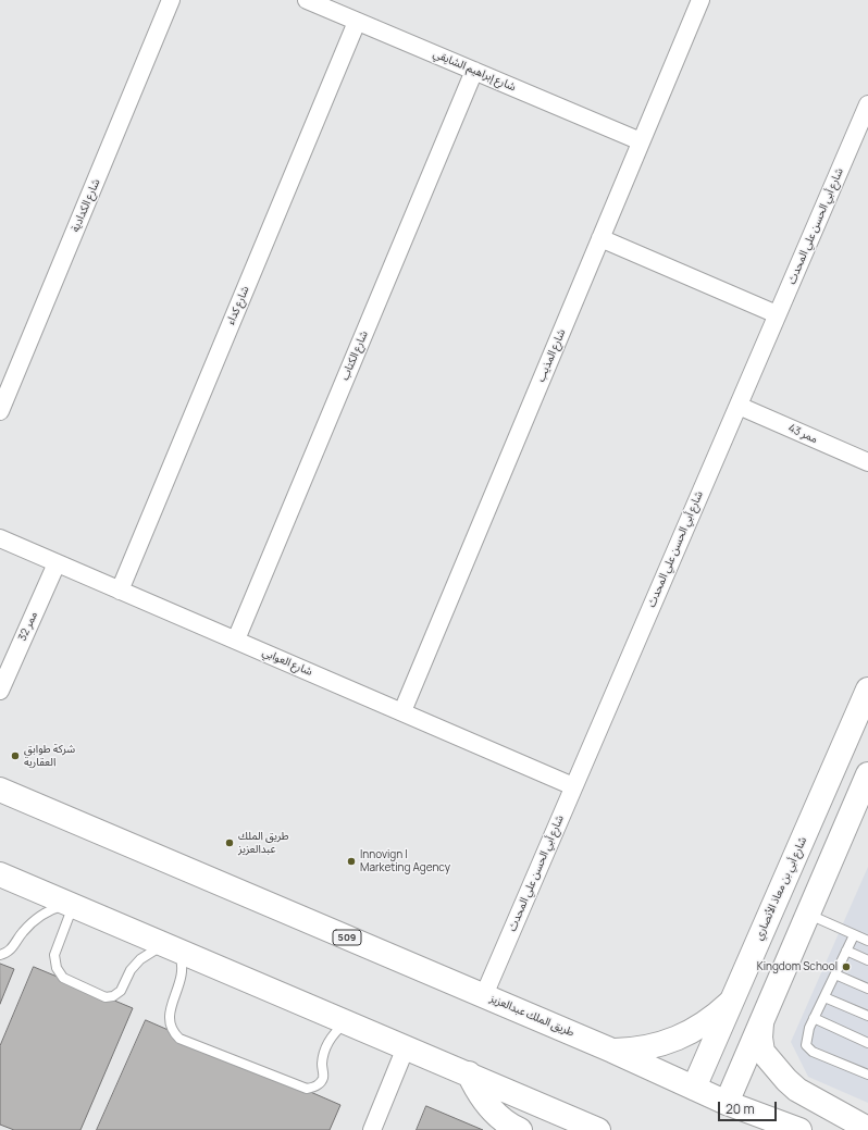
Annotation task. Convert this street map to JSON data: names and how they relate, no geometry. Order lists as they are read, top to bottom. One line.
{"streets":{"main road":["شارع أبي بن معاذ الأنصاري","509","طريق الملك عبدالعزيز"],"street":["شارع إبراهيم الشايقي","شارع الكدادية","شارع أبي الحسن علي المحدث","شارع كداء","شارع الكتاب","شارع المذيب","ممر 43","ممر 32","شارع العوابي"]},"crossings":[["شارع إبراهيم الشايقي","شارع كداء"],["شارع إبراهيم الشايقي","شارع الكتاب"],["شارع إبراهيم الشايقي","شارع المذيب"],["شارع أبي الحسن علي المحدث","ممر 43"],["شارع أبي الحسن علي المحدث","شارع العوابي"],["شارع أبي الحسن علي المحدث","طريق الملك عبدالعزيز"],["شارع كداء","شارع العوابي"],["شارع الكتاب","شارع العوابي"],["شارع المذيب","شارع العوابي"],["ممر 32","شارع العوابي"],["شارع أبي بن معاذ الأنصاري","طريق الملك عبدالعزيز"]],"places":["شركة طوابق العقارية","طريق الملك عبدالعزيز","Innovign | Marketing Agency","Kingdom School"],"scale_bar":"20 m"}
